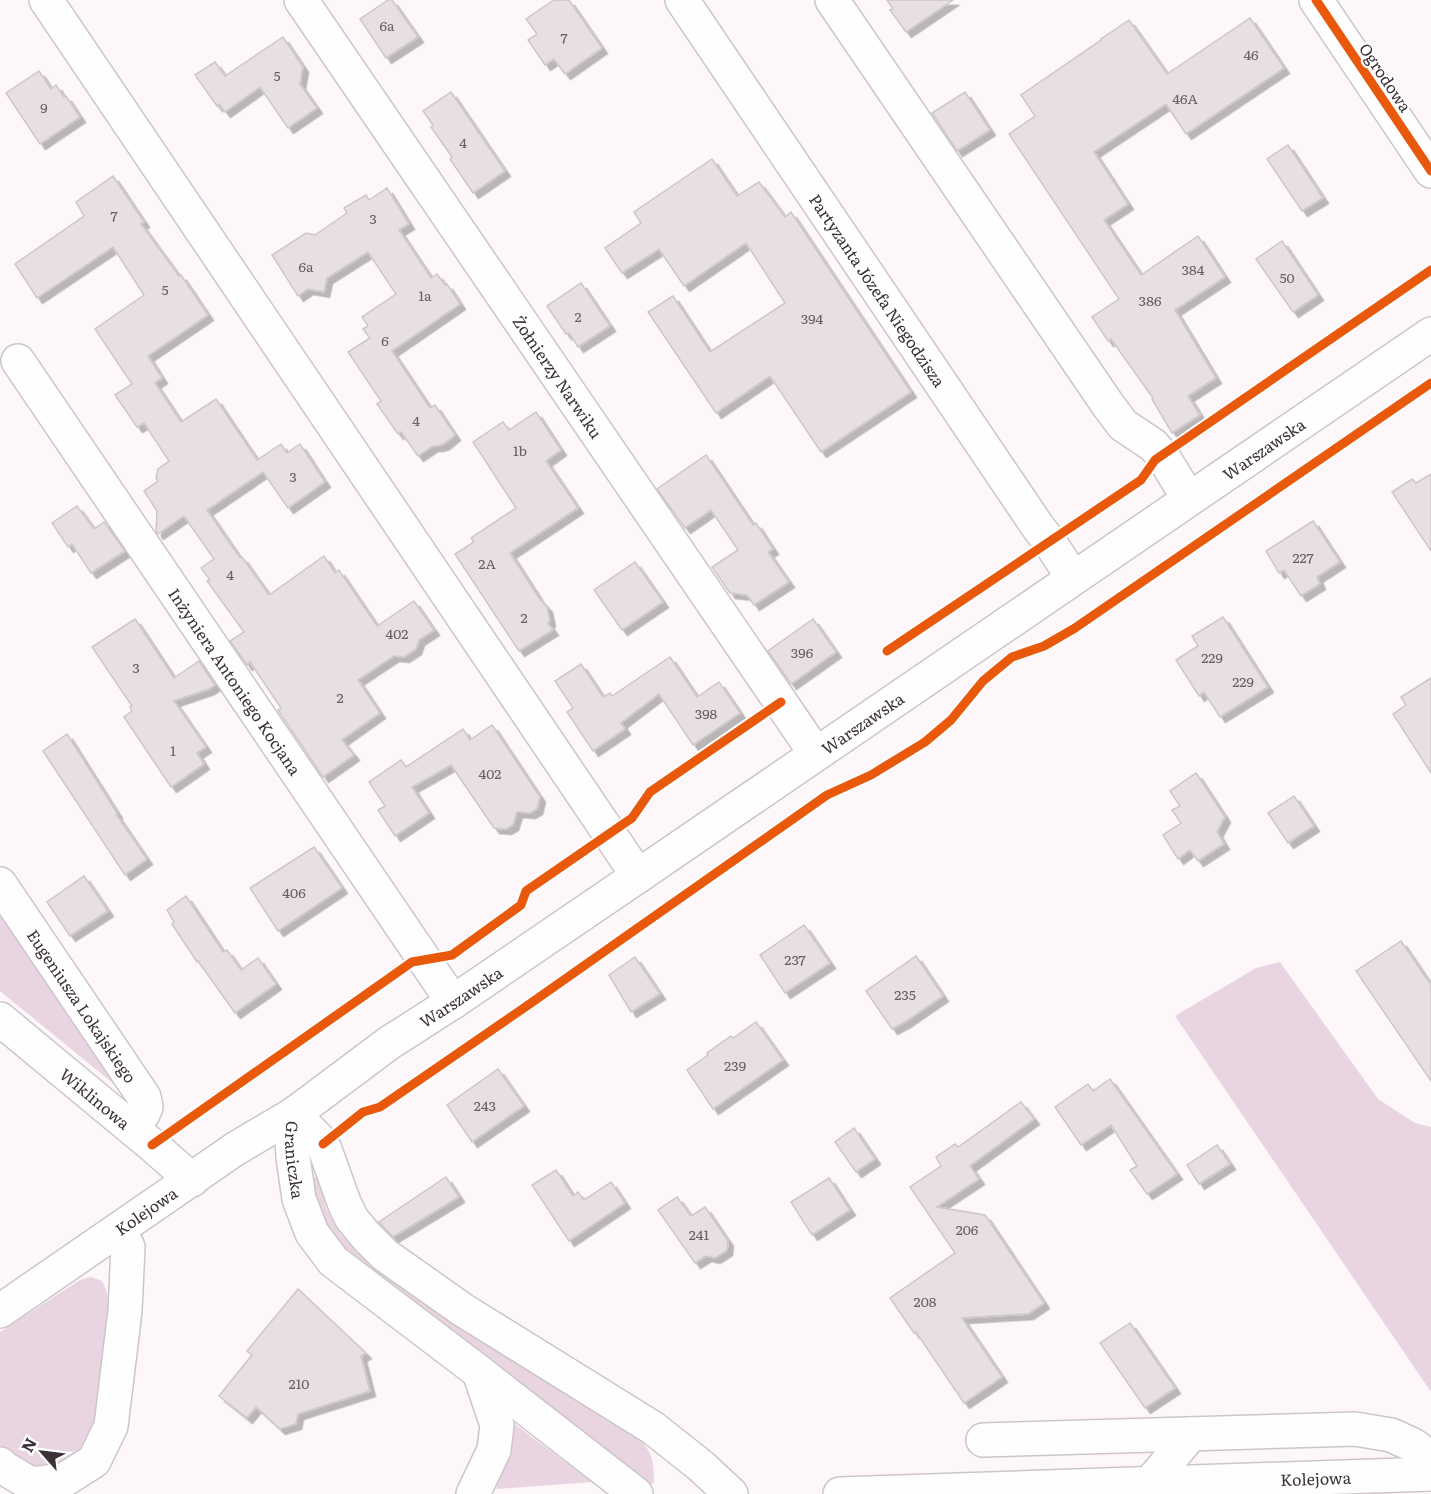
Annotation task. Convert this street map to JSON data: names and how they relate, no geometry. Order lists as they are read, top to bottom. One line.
{"streets":{"main road":["Ogrodowa","Partyzanta Józefa Niegodzisza","Żołnierzy Narwiku","Warszawska","Inżyniera Antoniego Kocjana","Eugeniusza Lokajskiego","Wiklinowa","Graniczka","Kolejowa"]},"crossings":[["Partyzanta Józefa Niegodzisza","Warszawska"],["Żołnierzy Narwiku","Warszawska"],["Warszawska","Inżyniera Antoniego Kocjana"],["Warszawska","Graniczka"],["Warszawska","Kolejowa"],["Eugeniusza Lokajskiego","Wiklinowa"],["Wiklinowa","Kolejowa"],["Graniczka","Kolejowa"]],"house_numbers":["6a","7","46","5","46A","9","4","7","3","6a","384","50","5","1a","386","2","394","6","4","1b","3","227","2A","4","2","402","396","229","3","229","2","398","1","402","406","237","235","239","243","206","241","208","210"],"north":"top left"}
